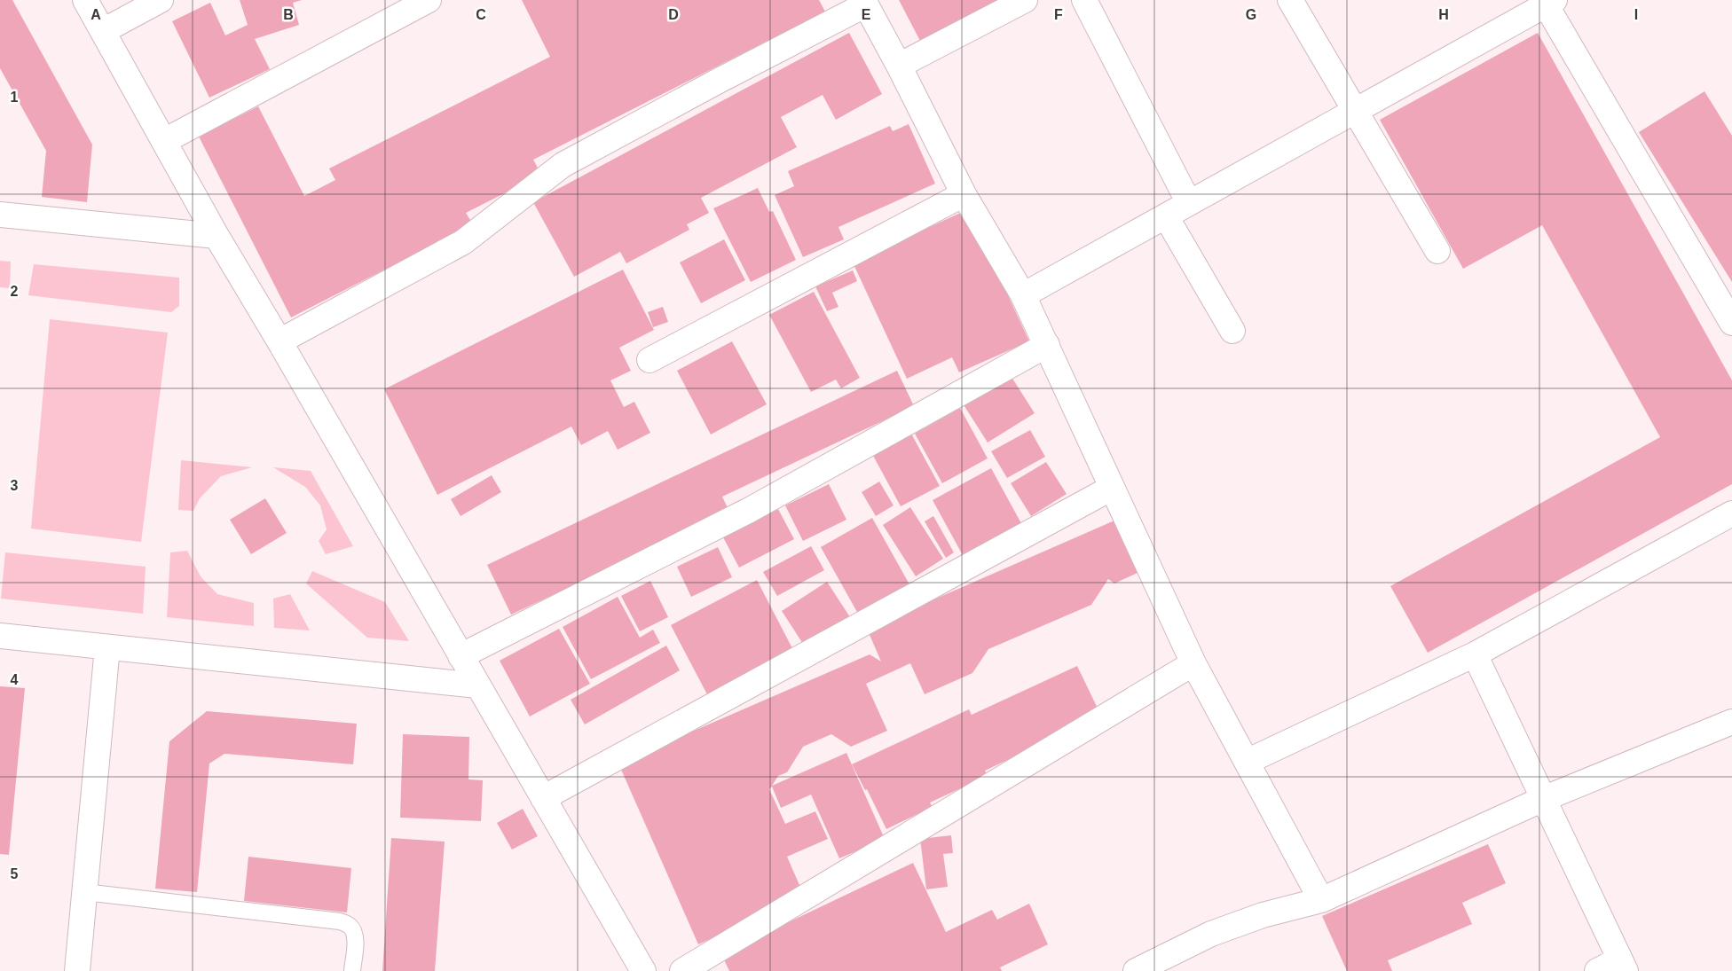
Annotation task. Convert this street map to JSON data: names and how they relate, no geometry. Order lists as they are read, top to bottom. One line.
{"grid":{"columns":["A","B","C","D","E","F","G","H","I"],"rows":["1","2","3","4","5"]}}
